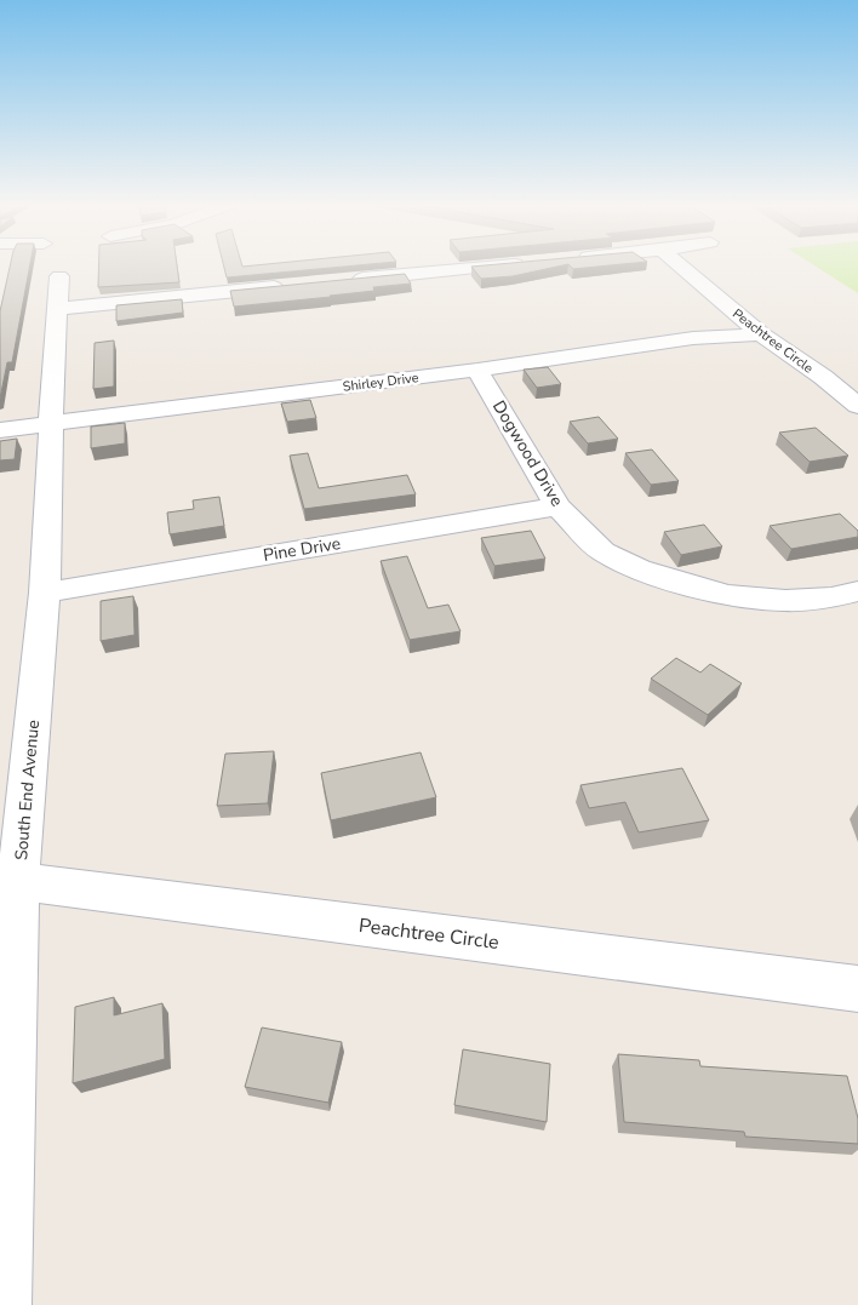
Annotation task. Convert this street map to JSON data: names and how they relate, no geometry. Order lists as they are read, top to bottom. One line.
{"streets":{"street":["Peachtree Circle","Shirley Drive","Dogwood Drive","Pine Drive","South End Avenue"]},"crossings":[["Peachtree Circle","Shirley Drive"],["Peachtree Circle","South End Avenue"],["Shirley Drive","Dogwood Drive"],["Shirley Drive","South End Avenue"],["Dogwood Drive","Pine Drive"],["Pine Drive","South End Avenue"]]}
